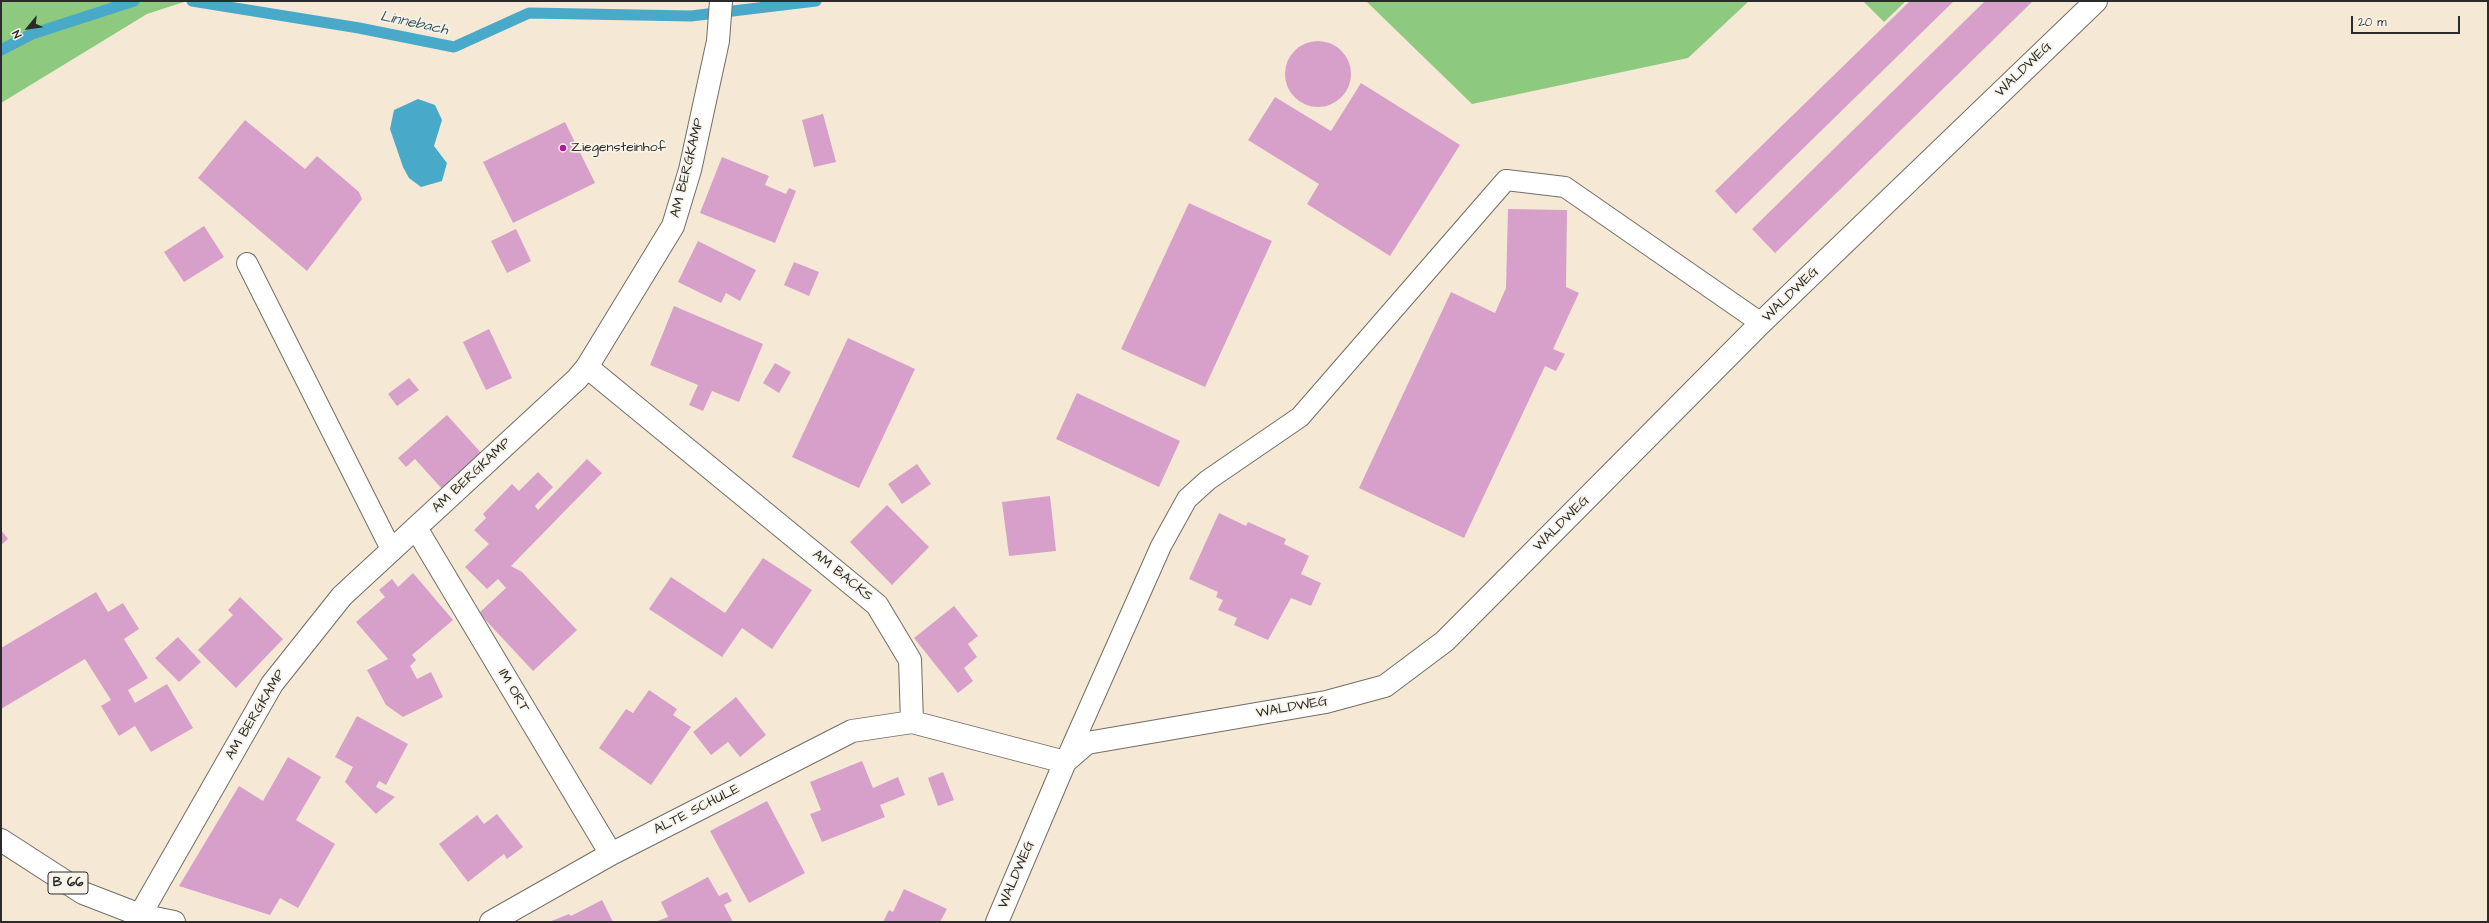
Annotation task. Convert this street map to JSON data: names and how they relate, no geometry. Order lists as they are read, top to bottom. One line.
{"streets":{"street":["WALDWEG","AM BERGKAMP","AM BACKS","IM ORT","ALTE SCHULE","B 66"]},"crossings":[["AM BERGKAMP","AM BACKS"],["AM BERGKAMP","IM ORT"],["AM BERGKAMP","B 66"],["AM BACKS","ALTE SCHULE"],["IM ORT","ALTE SCHULE"]],"water":["Linnebach"],"places":["Ziegensteinhof"],"scale_bar":"20 m","north":"bottom left"}
